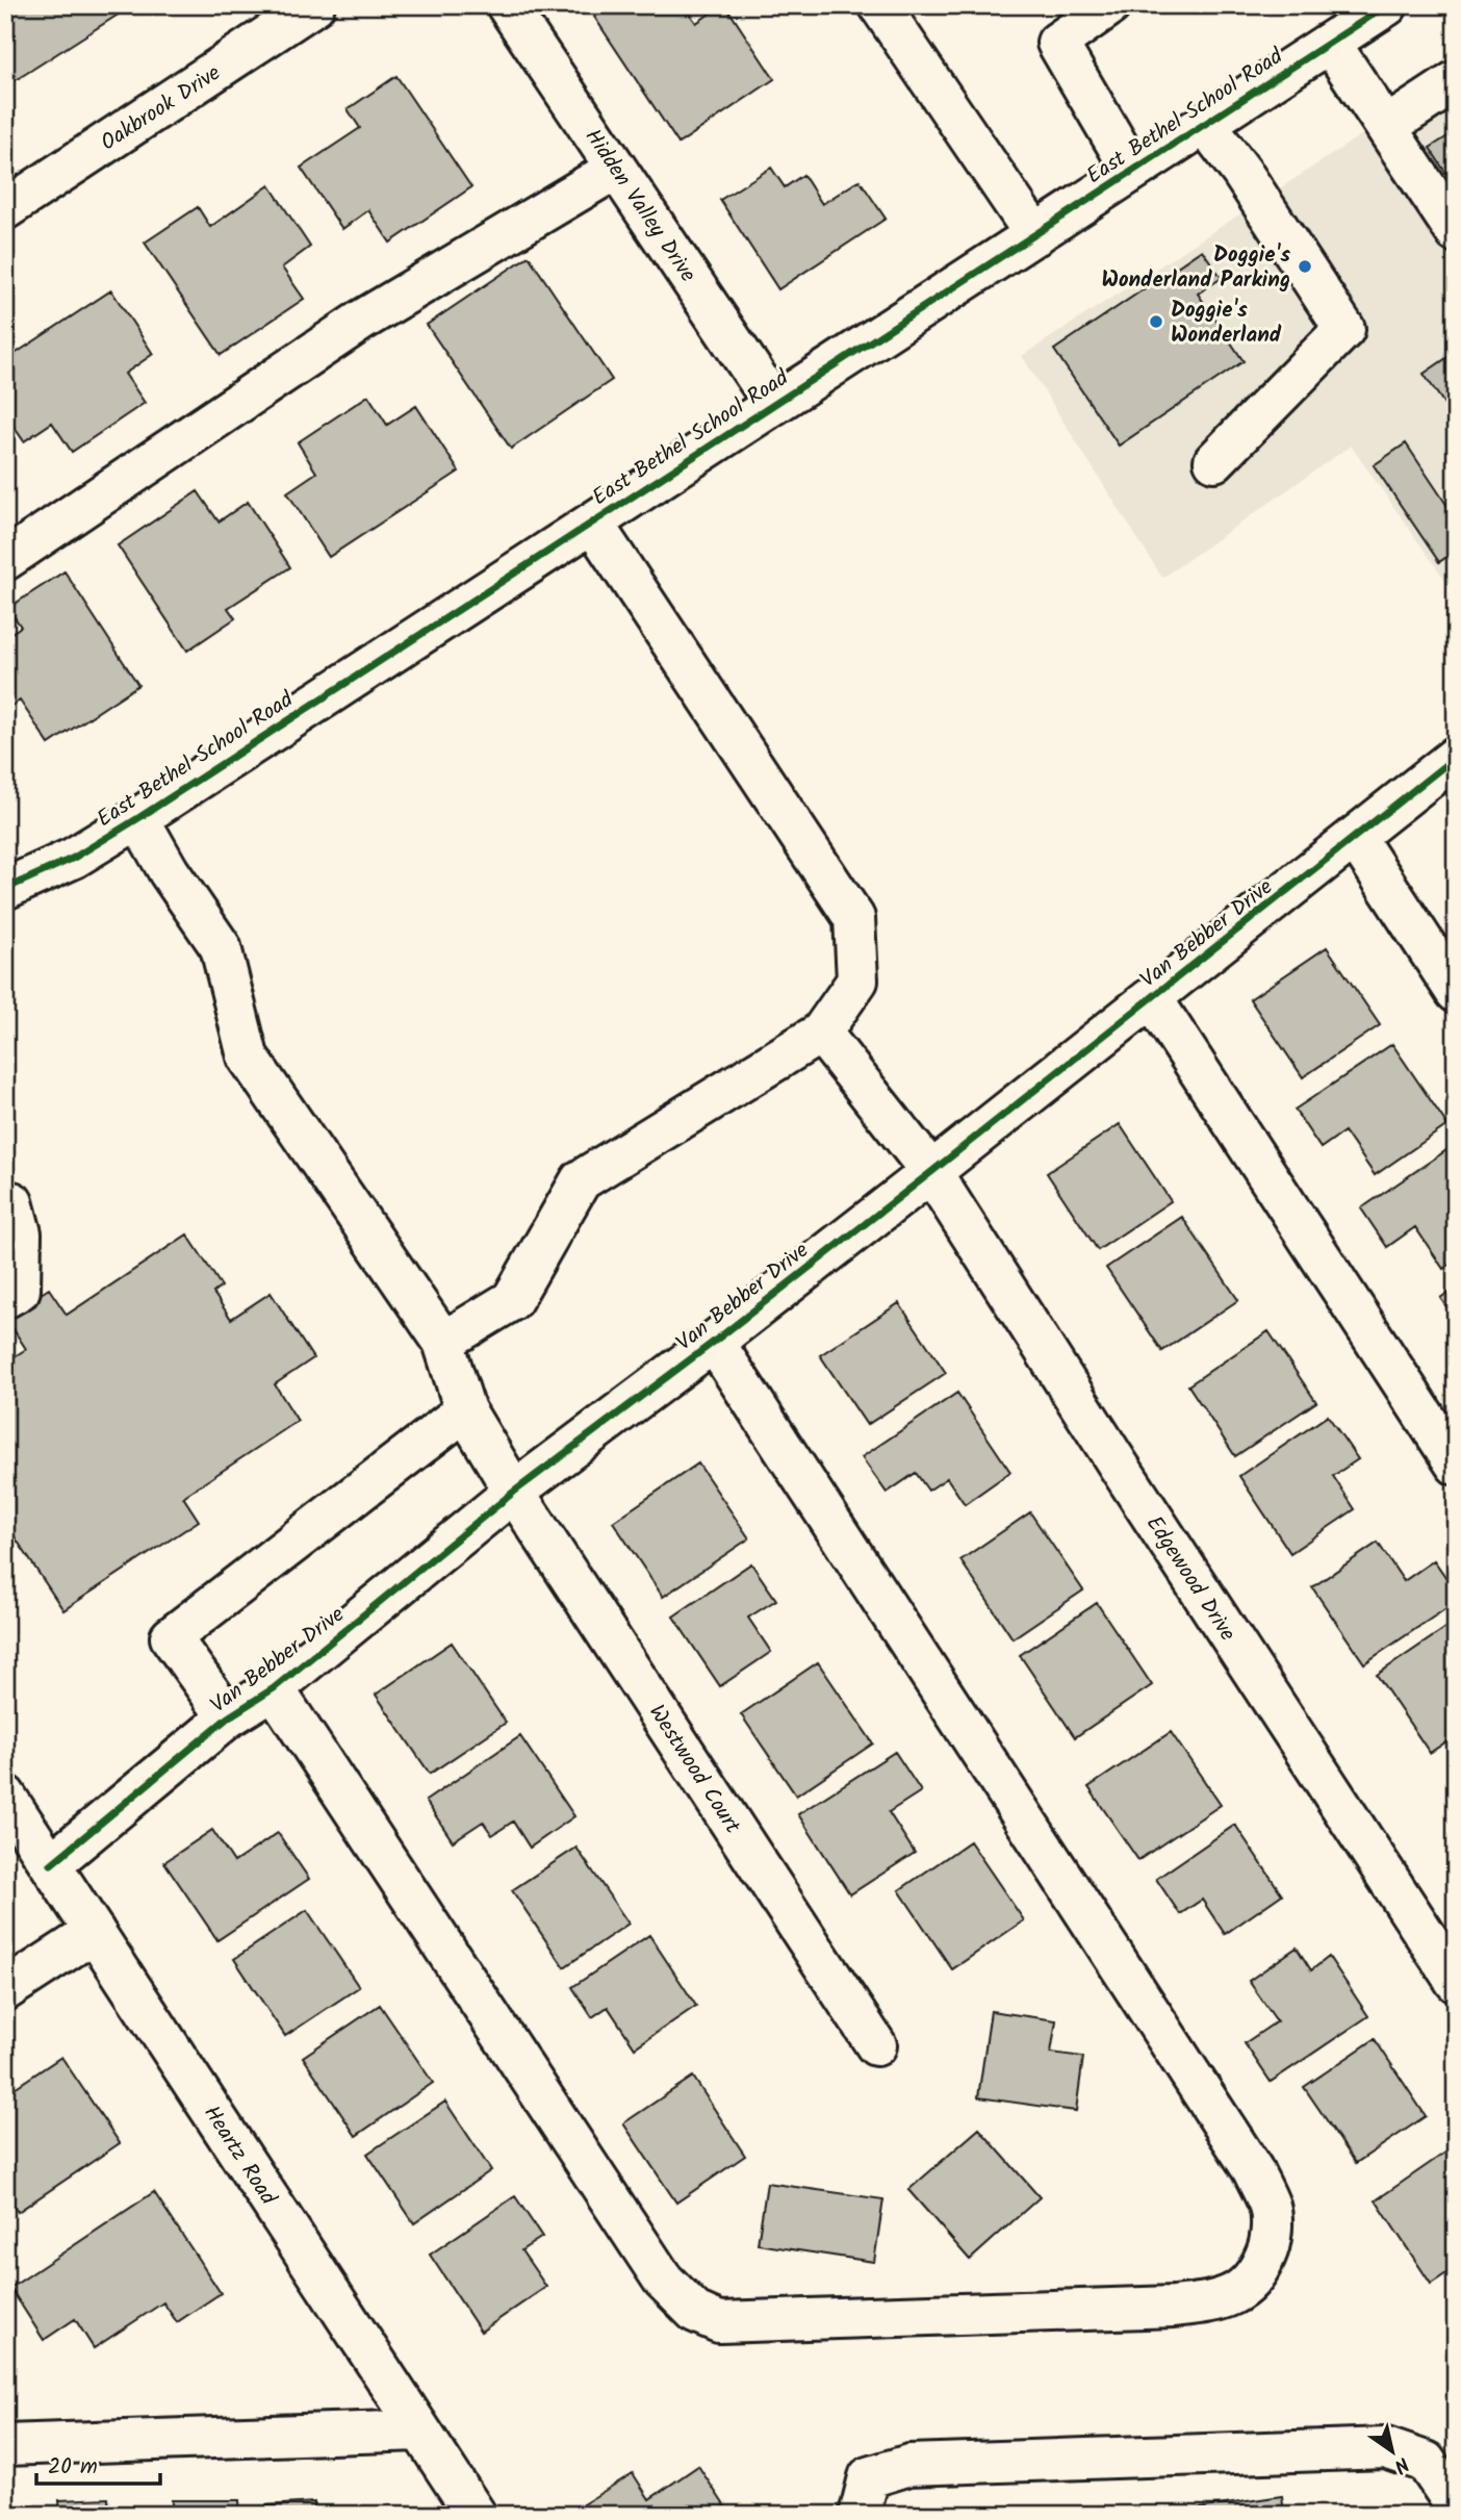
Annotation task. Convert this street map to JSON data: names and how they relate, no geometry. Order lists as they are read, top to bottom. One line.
{"streets":{"street":["Oakbrook Drive","East Bethel School Road","Hidden Valley Drive","Van Bebber Drive","Edgewood Drive","Westwood Court","Heartz Road"]},"crossings":[["East Bethel School Road","Hidden Valley Drive"],["East Bethel School Road","Westwood Court"],["Van Bebber Drive","Edgewood Drive"],["Van Bebber Drive","Westwood Court"],["Van Bebber Drive","Heartz Road"]],"places":["Doggie's Wonderland Parking","Doggie's Wonderland"],"scale_bar":"20 m","north":"bottom right"}
